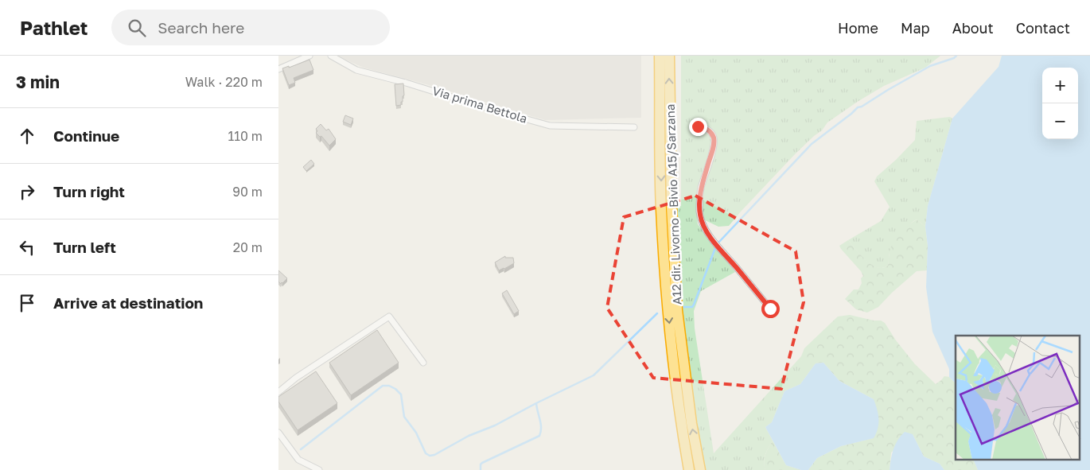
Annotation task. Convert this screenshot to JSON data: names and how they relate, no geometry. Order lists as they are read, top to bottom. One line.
{"streets":{"highway":["A12 dir. Livorno - Bivio A15/Sarzana"],"street":["Via prima Bettola"]},"page":{"header":"Pathlet","search":"Search here","nav":["Home","Map","About","Contact"],"heading":["3 min","Walk · 220 m"],"map_buttons":["+","−"],"list":[["Continue","110 m"],["Turn right","90 m"],["Turn left","20 m"],"Arrive at destination"]}}
